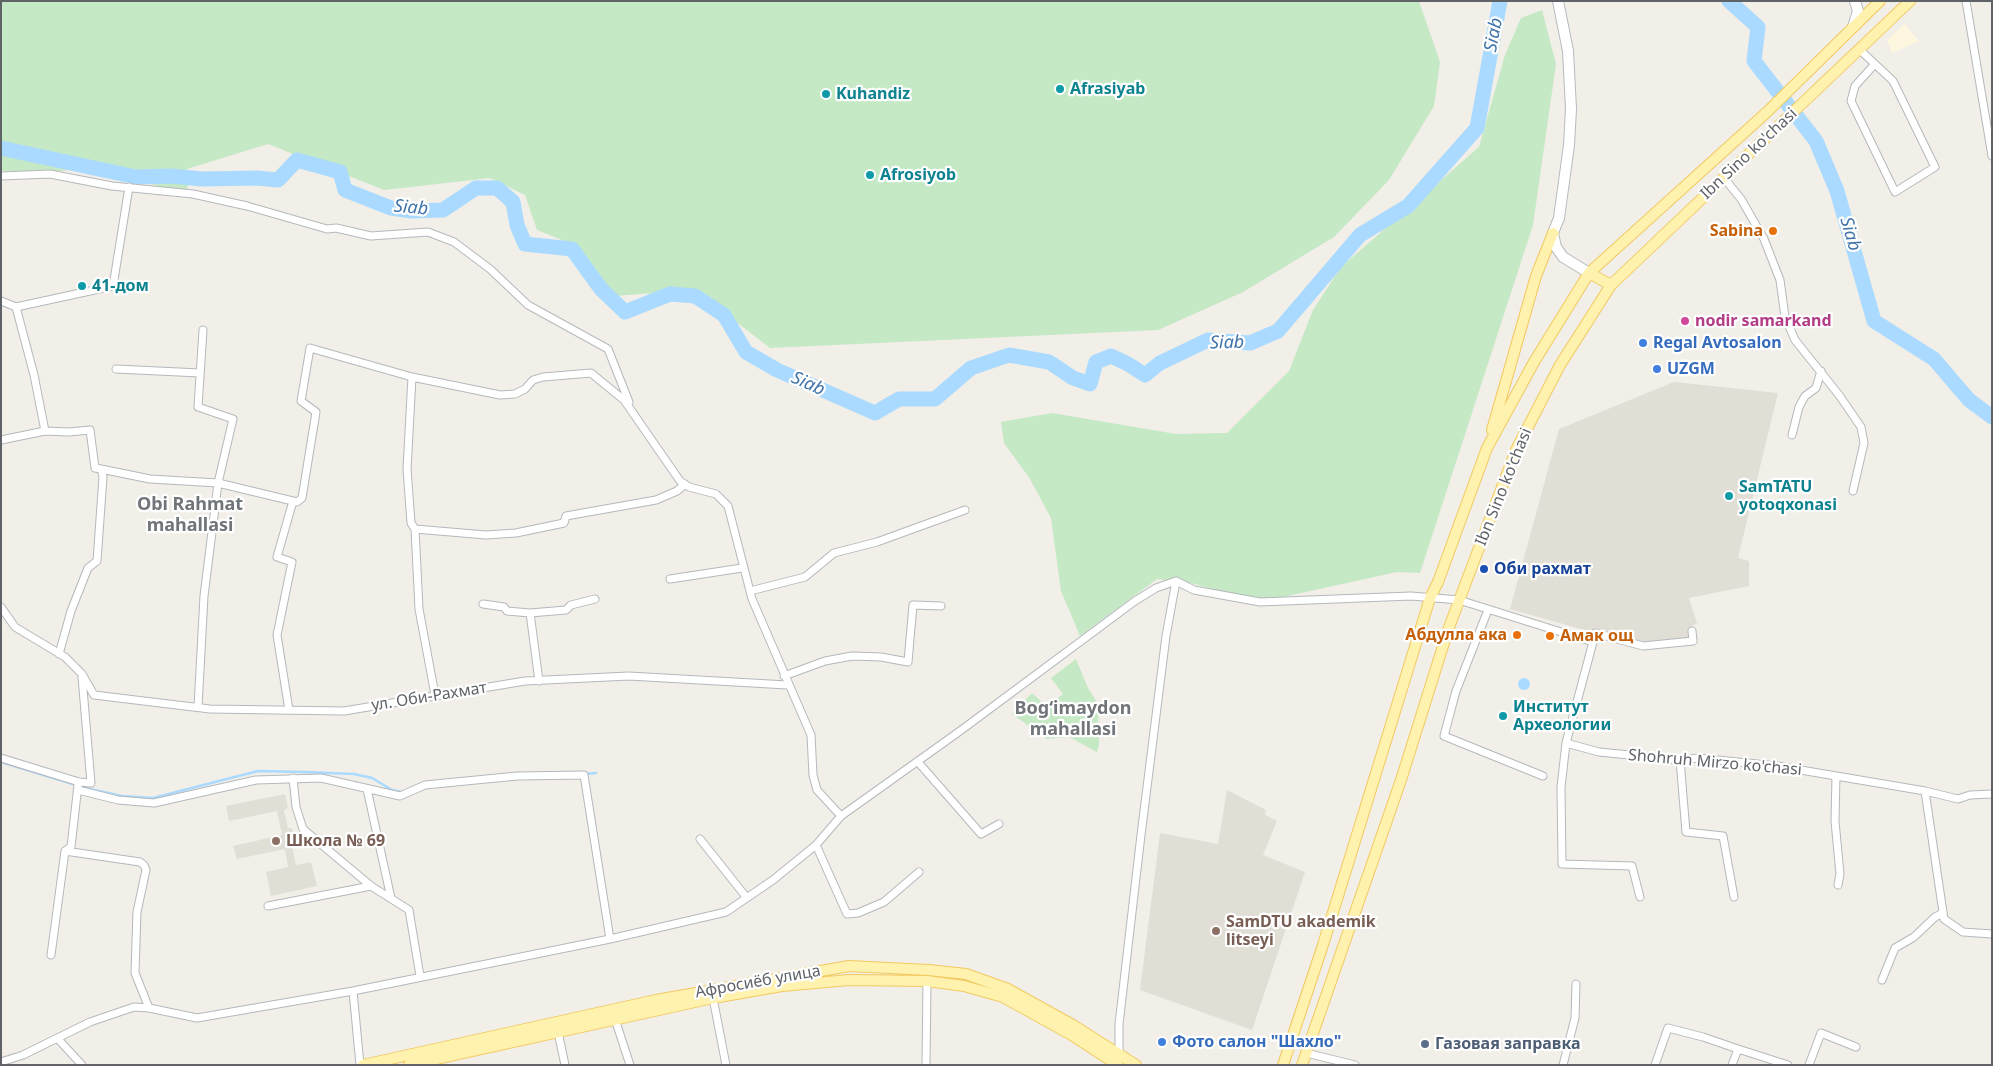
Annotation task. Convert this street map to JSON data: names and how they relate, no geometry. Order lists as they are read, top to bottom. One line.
{"streets":{"main road":["Ibn Sino ko'chasi","Афросиёб улица"],"street":["ул. Оби-Рахмат","Shohruh Mirzo ko'chasi"]},"districts":["Obi Rahmat mahallasi","Bog‘imaydon mahallasi"],"water":["Siab"],"places":["Afrasiyab","Kuhandiz","Afrosiyob","Sabina","41-дом","nodir samarkand","Regal Avtosalon","UZGM","SamTATU yotoqxonasi","Оби рахмат","Абдулла ака","Амак ощ","Институт Археологии","Школа № 69","SamDTU akademik litseyi","Фото салон \"Шахло\"","Газовая заправка"]}
